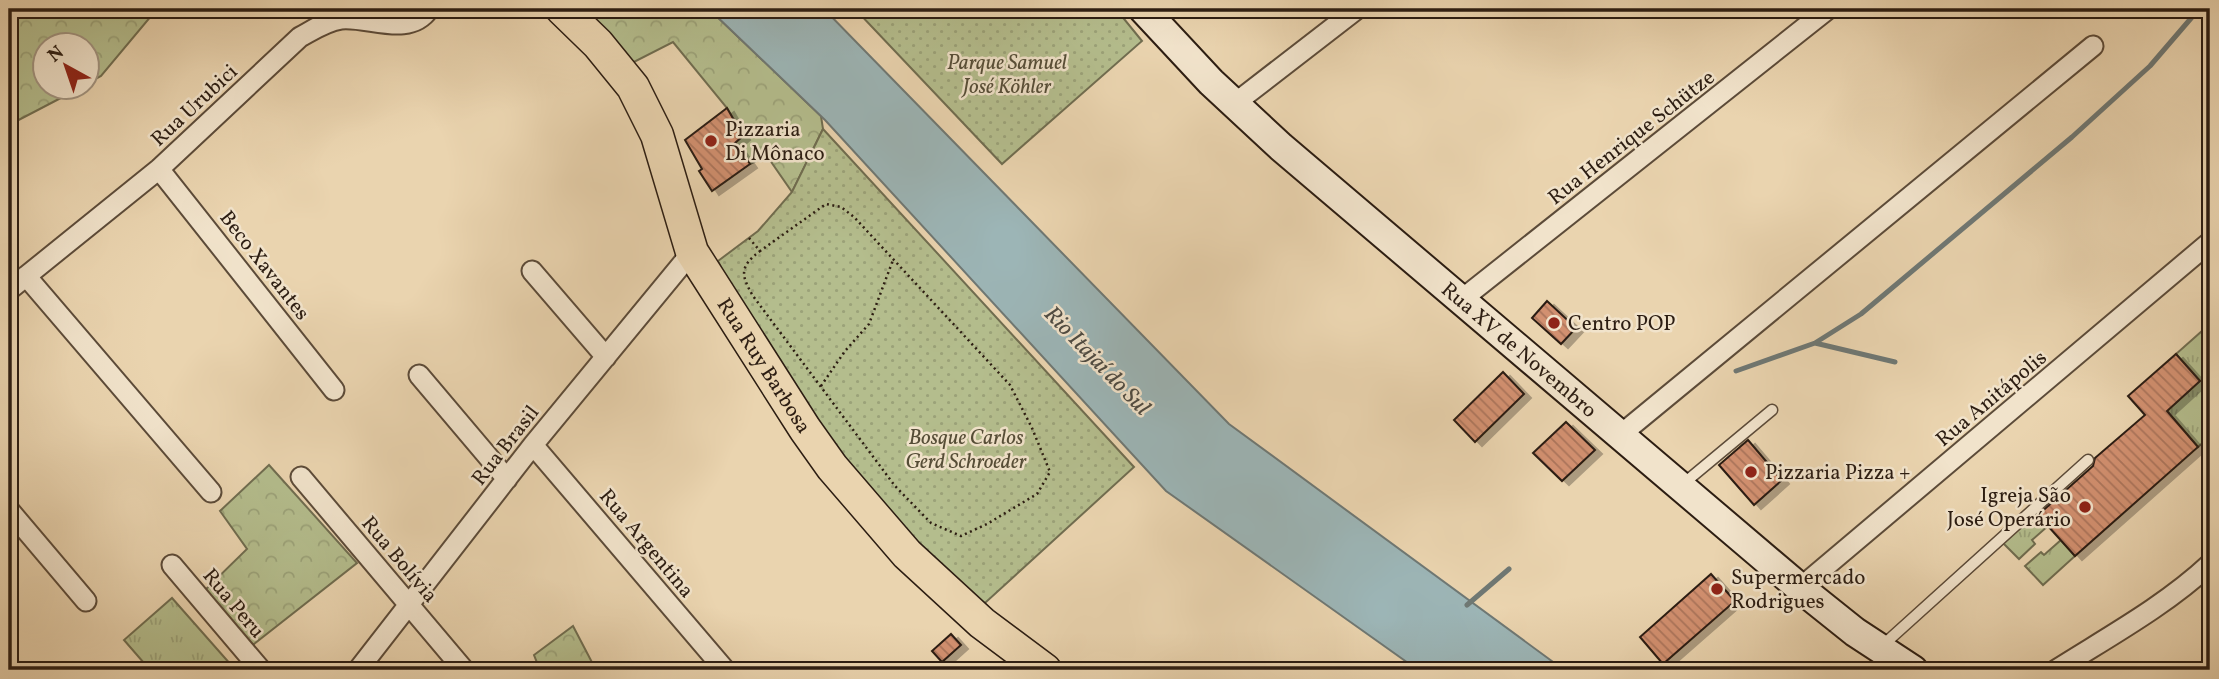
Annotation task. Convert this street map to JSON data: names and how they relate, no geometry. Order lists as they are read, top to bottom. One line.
{"streets":{"main road":["Rua XV de Novembro","Rua Ruy Barbosa"],"street":["Rua Urubici","Rua Henrique Schütze","Beco Xavantes","Rua Anitápolis","Rua Brasil","Rua Argentina","Rua Bolívia","Rua Peru"]},"crossings":[["Rua Urubici","Beco Xavantes"],["Rua Henrique Schütze","Rua XV de Novembro"],["Rua XV de Novembro","Rua Anitápolis"],["Rua Ruy Barbosa","Rua Brasil"],["Rua Brasil","Rua Argentina"],["Rua Brasil","Rua Bolívia"]],"water":["Rio Itajaí do Sul"],"parks":["Parque Samuel José Köhler","Bosque Carlos Gerd Schroeder"],"places":["Pizzaria Di Mônaco","Centro POP","Pizzaria Pizza +","Igreja São José Operário","Supermercado Rodrigues"],"north":"top left"}
